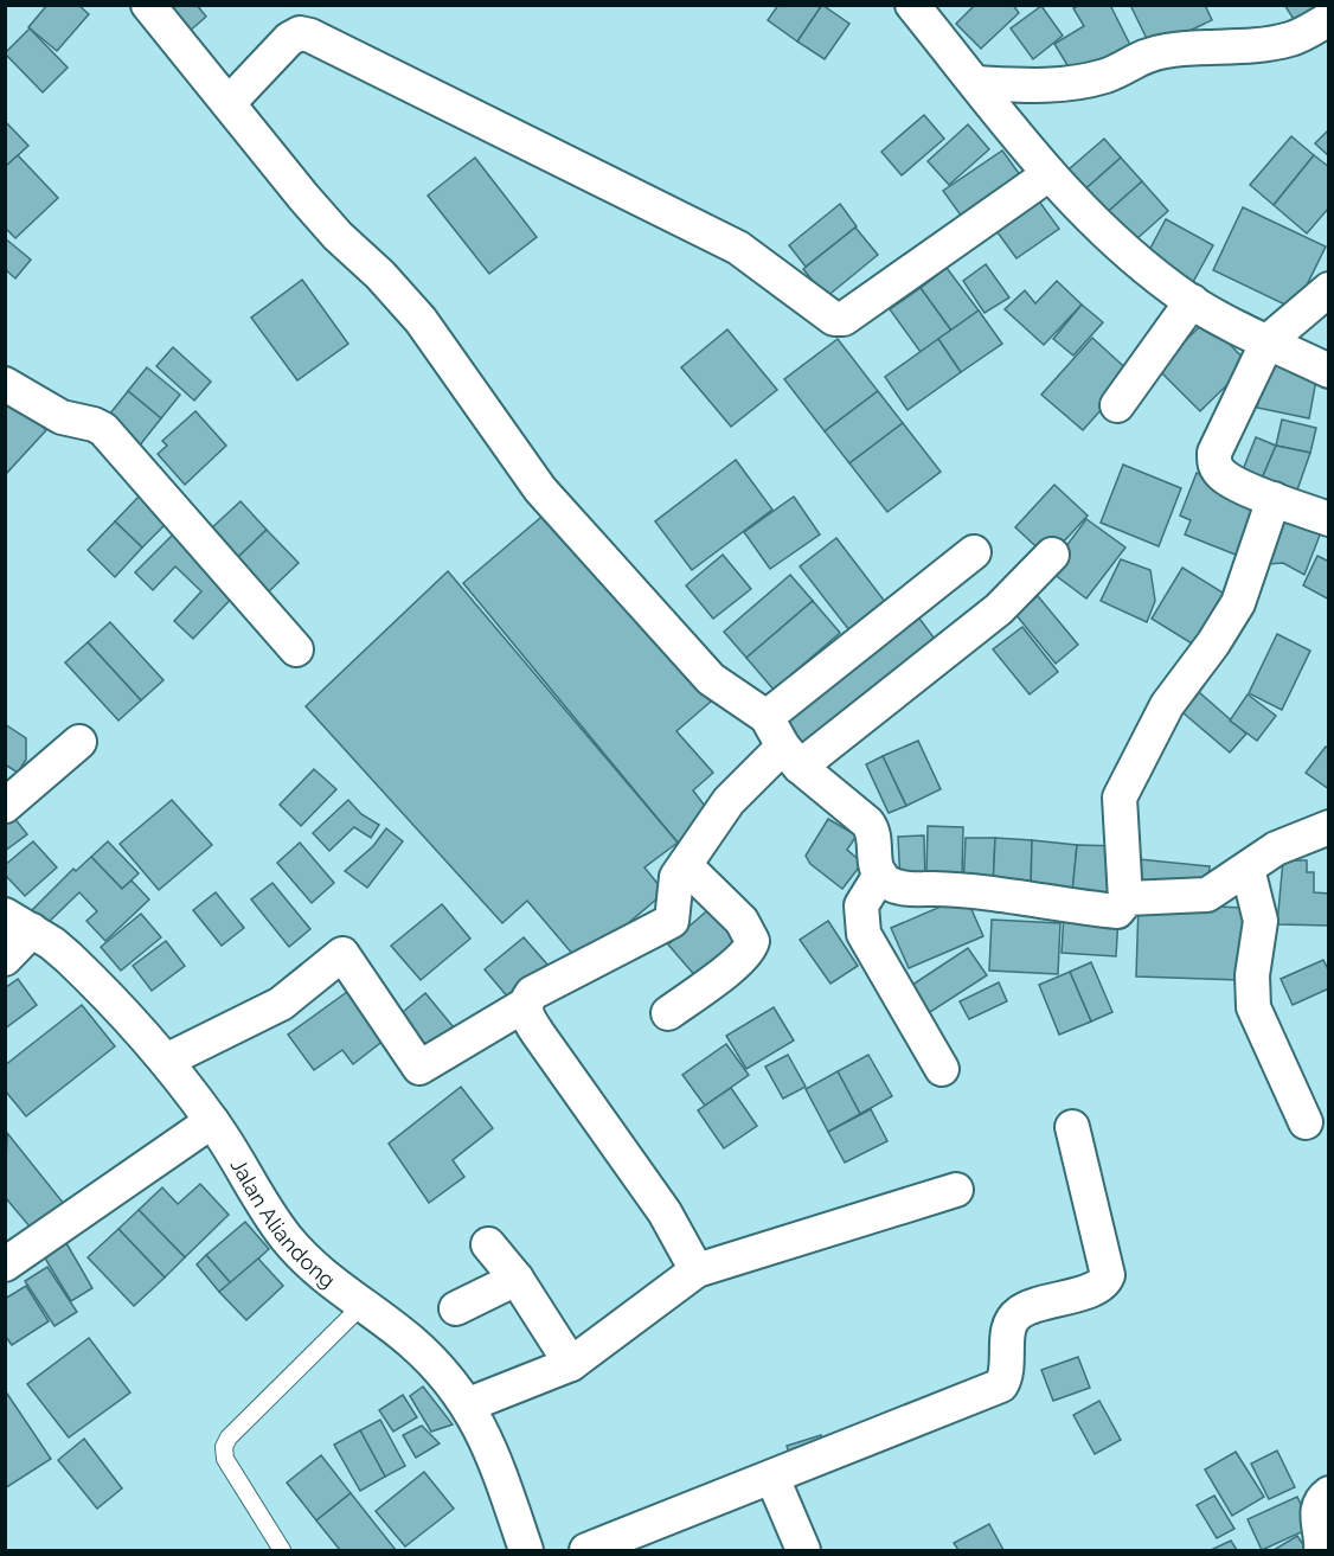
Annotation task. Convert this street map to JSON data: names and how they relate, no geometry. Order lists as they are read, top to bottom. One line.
{"streets":{"street":["Jalan Aliandong"]}}
